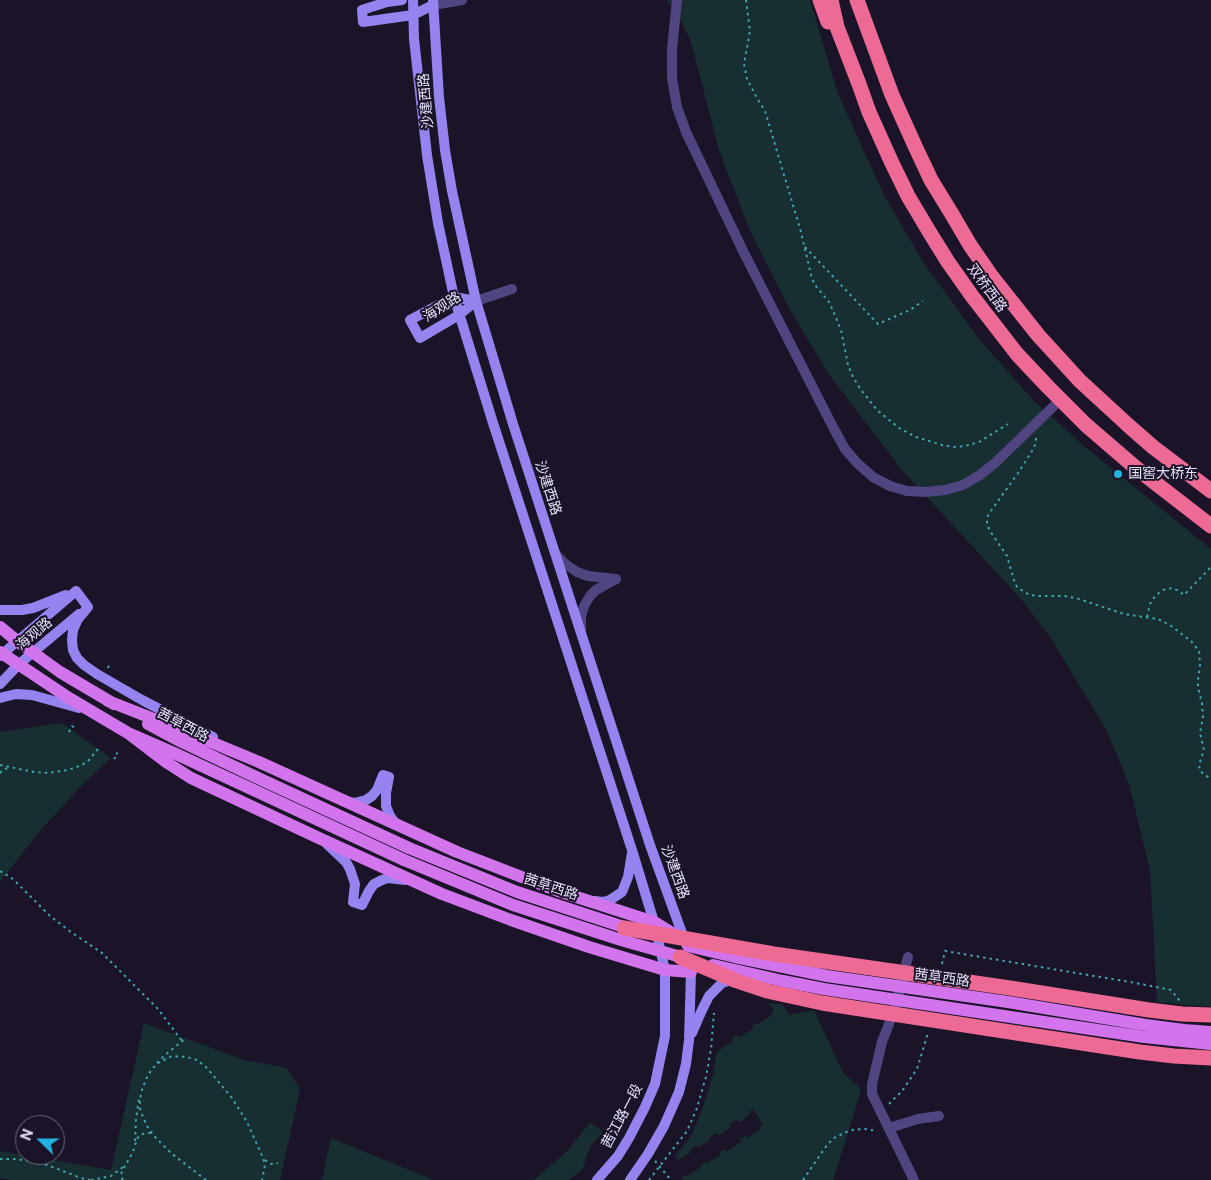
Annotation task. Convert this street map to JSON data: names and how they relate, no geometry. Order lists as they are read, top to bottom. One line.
{"streets":{"highway":["双桥西路"],"main road":["沙建西路","海观路","茜草西路","茜江路一段"]},"crossings":[["沙建西路","海观路"],["沙建西路","茜江路一段"],["海观路","茜草西路"]],"places":["国窖大桥东"],"north":"left"}
